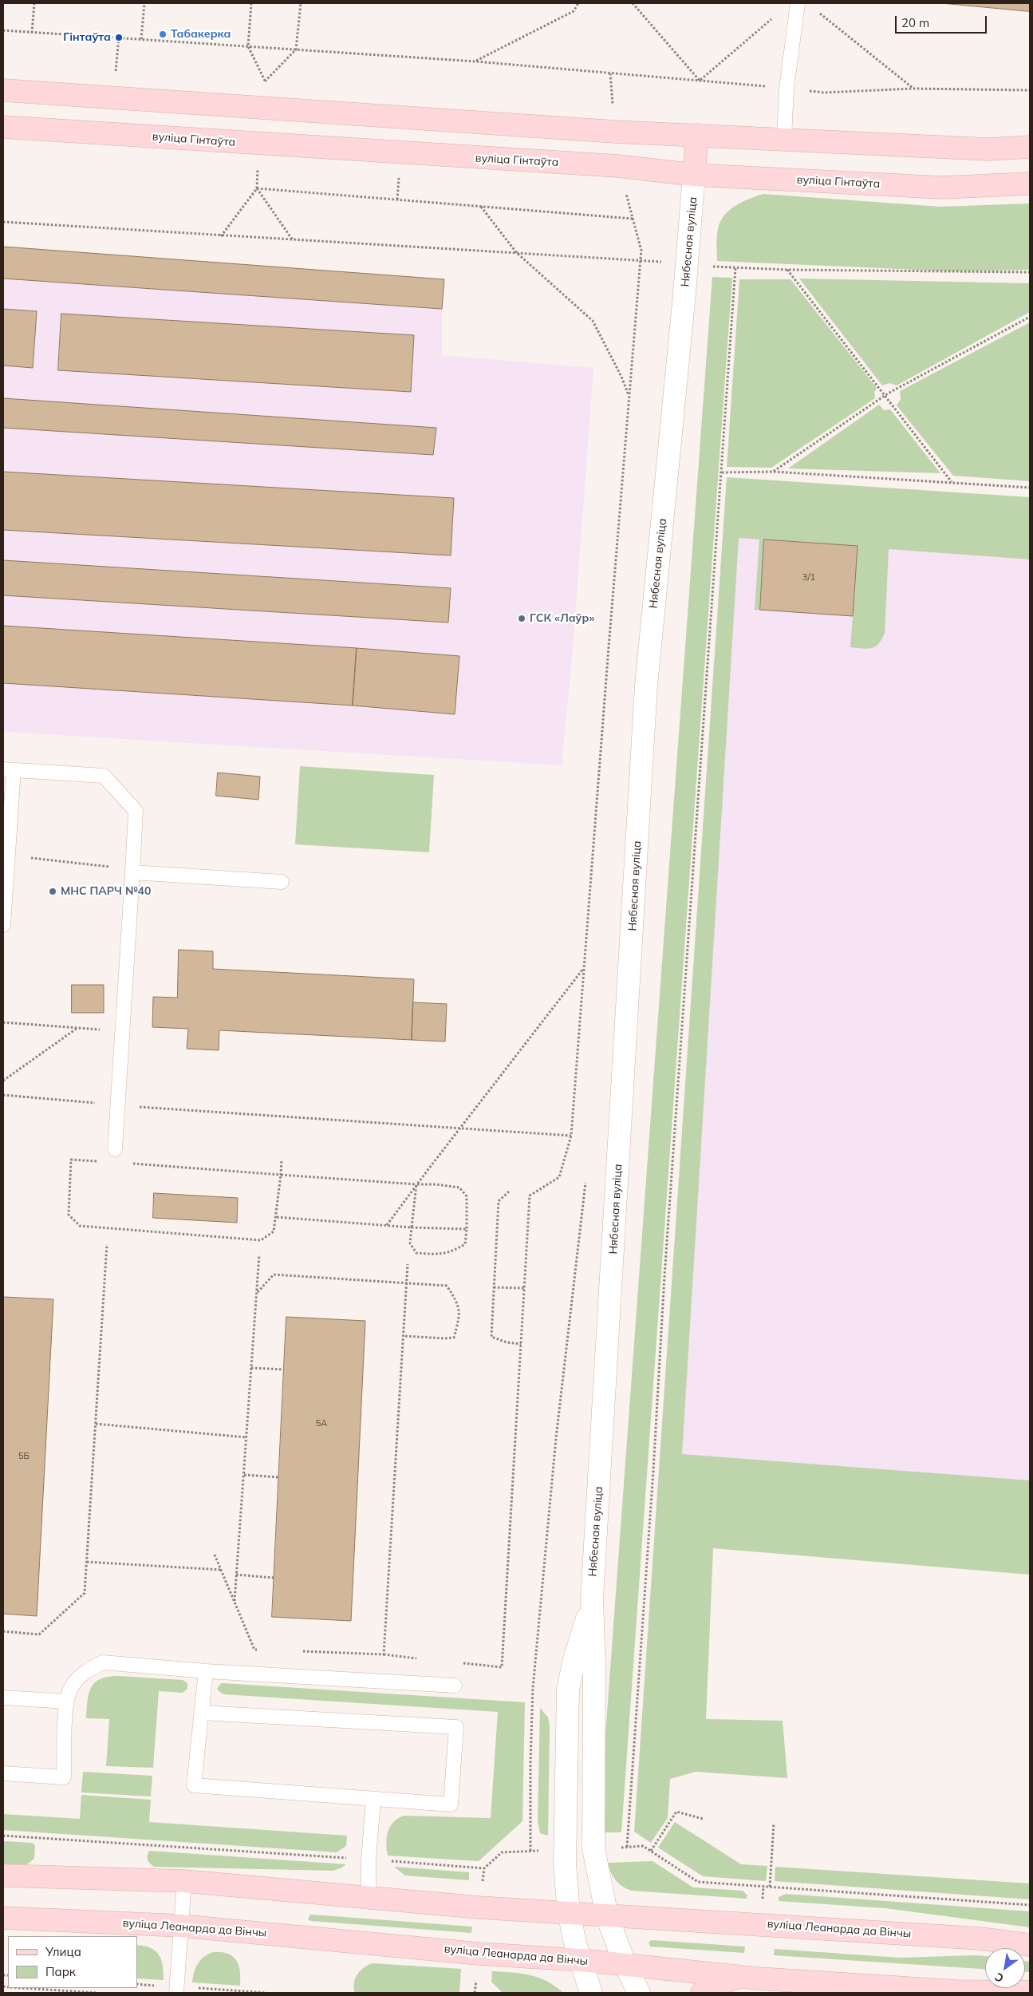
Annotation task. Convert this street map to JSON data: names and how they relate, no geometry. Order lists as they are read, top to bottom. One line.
{"streets":{"main road":["вуліца Гінтаўта","вуліца Леанарда да Вінчы"],"street":["Нябесная вуліца"]},"crossings":[["вуліца Гінтаўта","Нябесная вуліца"],["Нябесная вуліца","вуліца Леанарда да Вінчы"]],"places":["Табакерка","Гінтаўта","ГСК «Лаўр»","МНС ПАРЧ №40"],"house_numbers":["3/1","5А","5Б"],"legend":["Улица","Парк"],"scale_bar":"20 m","north":"bottom left"}
